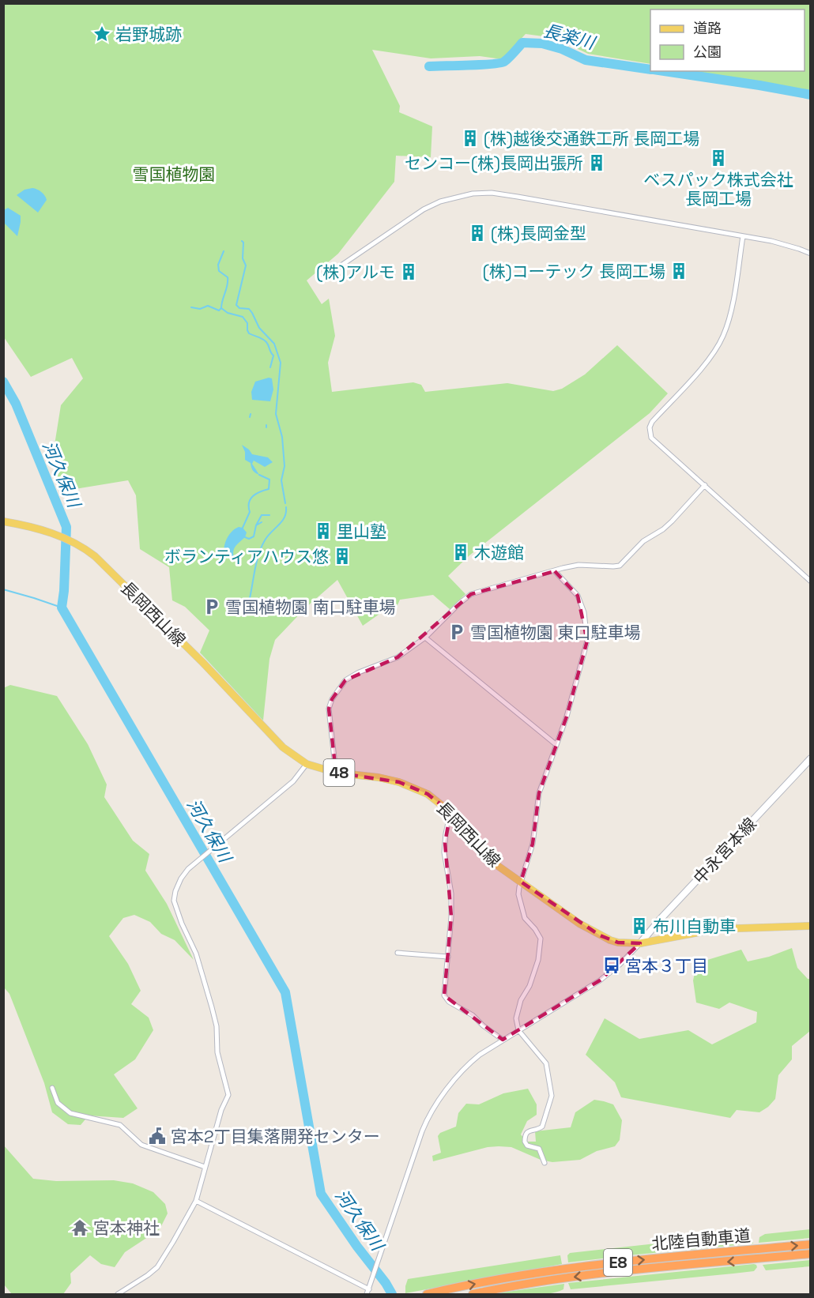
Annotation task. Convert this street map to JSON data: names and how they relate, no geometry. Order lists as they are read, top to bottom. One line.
{"streets":{"highway":["北陸自動車道","E8"],"main road":["長岡西山線","48","中永宮本線"]},"crossings":[["長岡西山線","中永宮本線"]],"water":["長楽川","河久保川"],"parks":["雪国植物園"],"places":{"place":["岩野城跡"],"building":["(株)越後交通鉄工所 長岡工場","ベスパック株式会社 長岡工場","センコー(株)長岡出張所","(株)長岡金型","(株)コーテック 長岡工場","(株)アルモ","里山塾","木遊館","ボランティアハウス悠","布川自動車"],"parking":["雪国植物園 南口駐車場","雪国植物園 東口駐車場"],"bus stop":["宮本３丁目"],"public building":["宮本2丁目集落開発センター"],"temple":["宮本神社"]},"legend":["道路","公園"]}
